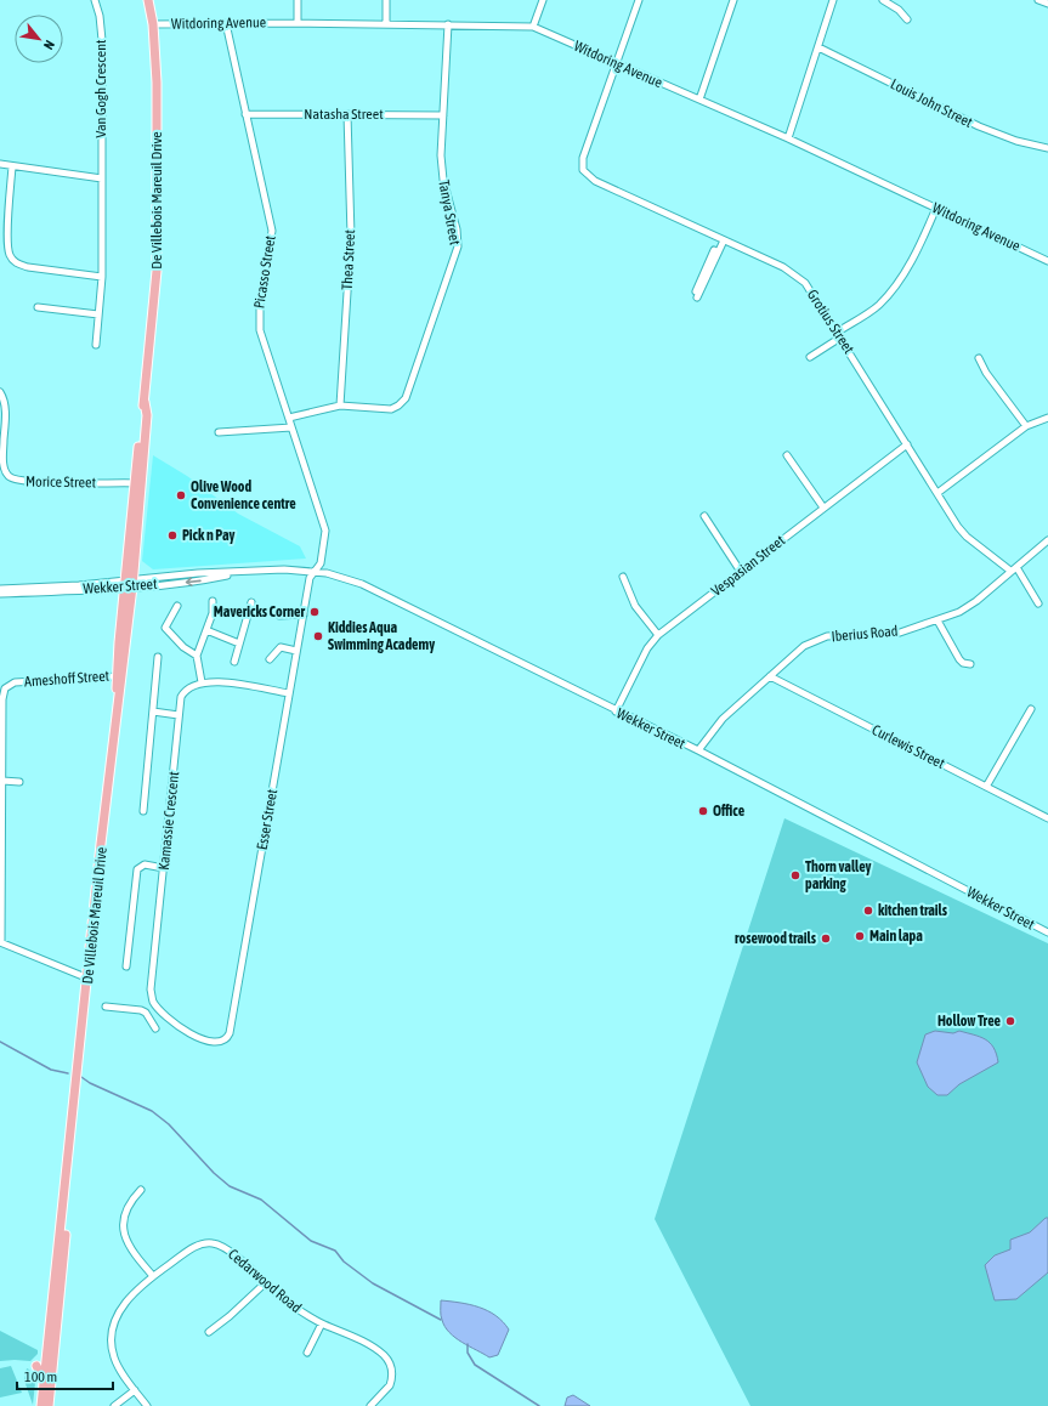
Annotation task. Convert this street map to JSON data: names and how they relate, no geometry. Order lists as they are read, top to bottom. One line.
{"streets":{"main road":["De Villebois Mareuil Drive"],"street":["Witdoring Avenue","Van Gogh Crescent","Louis John Street","Natasha Street","Tanya Street","Thea Street","Picasso Street","Grotius Street","Morice Street","Vespasian Street","Wekker Street","Iberius Road","Ameshoff Street","Curlewis Street","Esser Street","Kamassie Crescent","Cedarwood Road"]},"crossings":[["Witdoring Avenue","De Villebois Mareuil Drive"],["Witdoring Avenue","Tanya Street"],["Witdoring Avenue","Picasso Street"],["Witdoring Avenue","Grotius Street"],["Natasha Street","Tanya Street"],["Natasha Street","Thea Street"],["Natasha Street","Picasso Street"],["De Villebois Mareuil Drive","Morice Street"],["De Villebois Mareuil Drive","Wekker Street"],["De Villebois Mareuil Drive","Ameshoff Street"],["Tanya Street","Thea Street"],["Picasso Street","Wekker Street"],["Picasso Street","Esser Street"],["Grotius Street","Vespasian Street"],["Grotius Street","Iberius Road"],["Vespasian Street","Wekker Street"],["Wekker Street","Iberius Road"],["Wekker Street","Esser Street"],["Iberius Road","Curlewis Street"],["Esser Street","Kamassie Crescent"]],"places":["Olive Wood Convenience centre","Pick n Pay","Mavericks Corner","Kiddies Aqua Swimming Academy","Office","Thorn valley parking","kitchen trails","Main lapa","rosewood trails","Hollow Tree"],"scale_bar":"100 m","north":"bottom right"}
